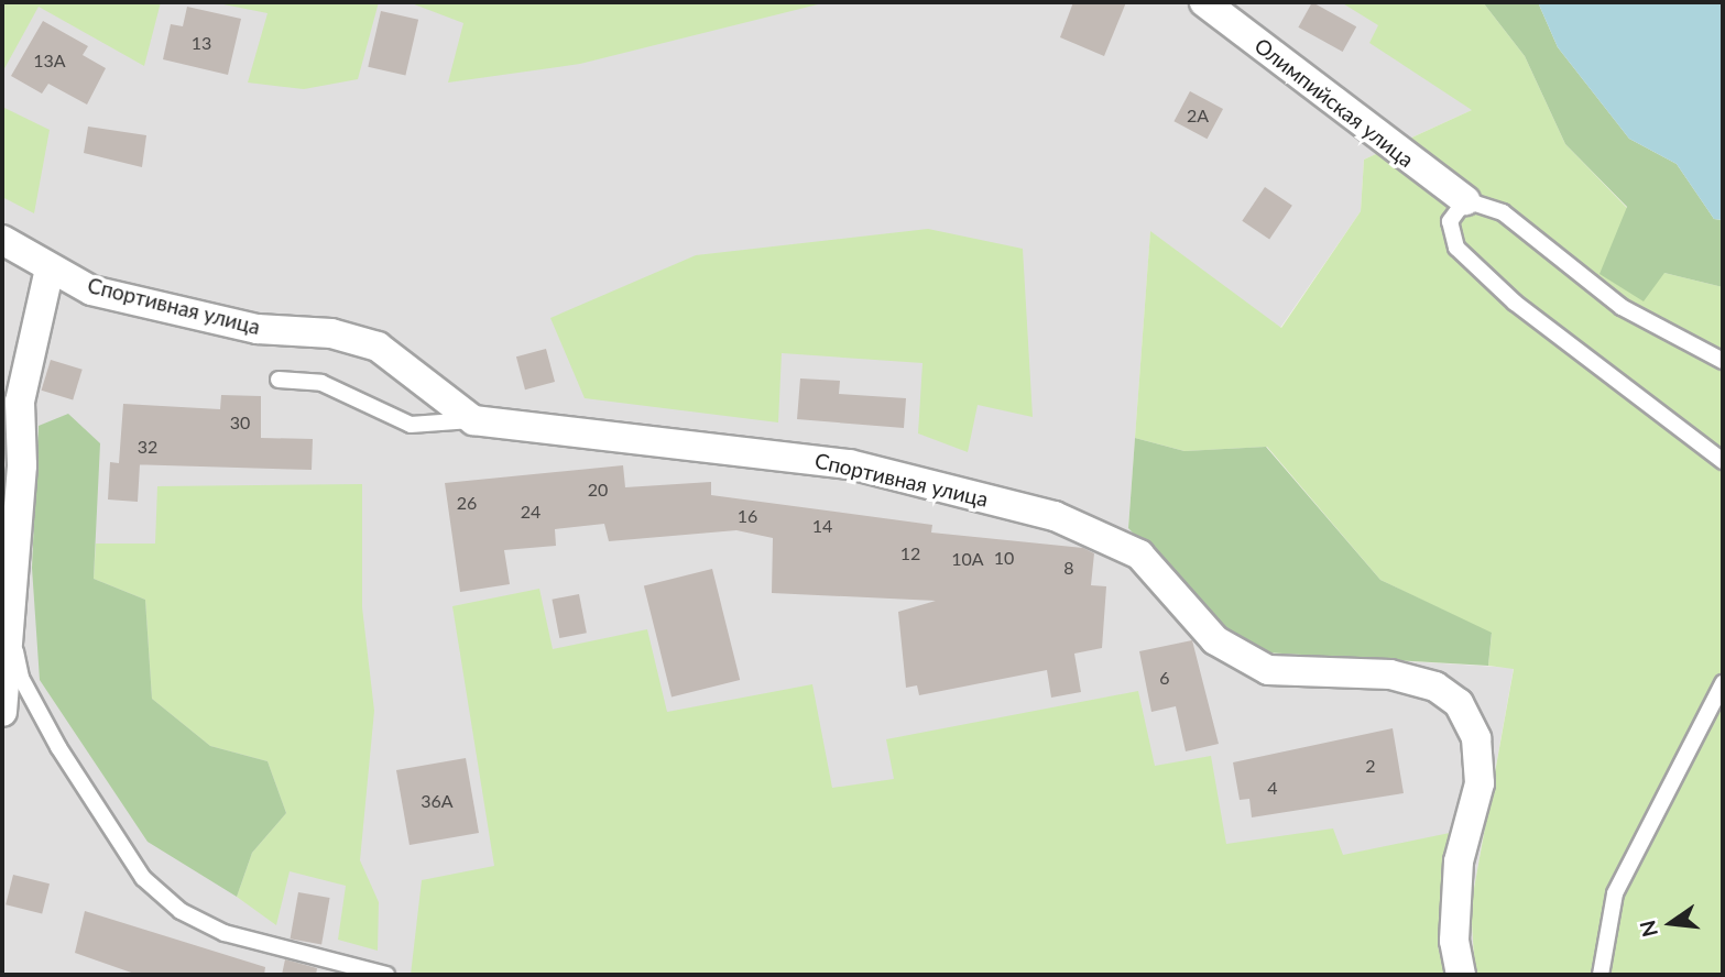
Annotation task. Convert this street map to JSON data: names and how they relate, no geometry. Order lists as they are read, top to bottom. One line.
{"streets":{"street":["Олимпийская улица","Спортивная улица"]},"house_numbers":["13","13А","2А","30","32","20","26","24","16","14","12","10","10А","8","6","2","4","36А"],"north":"left"}
